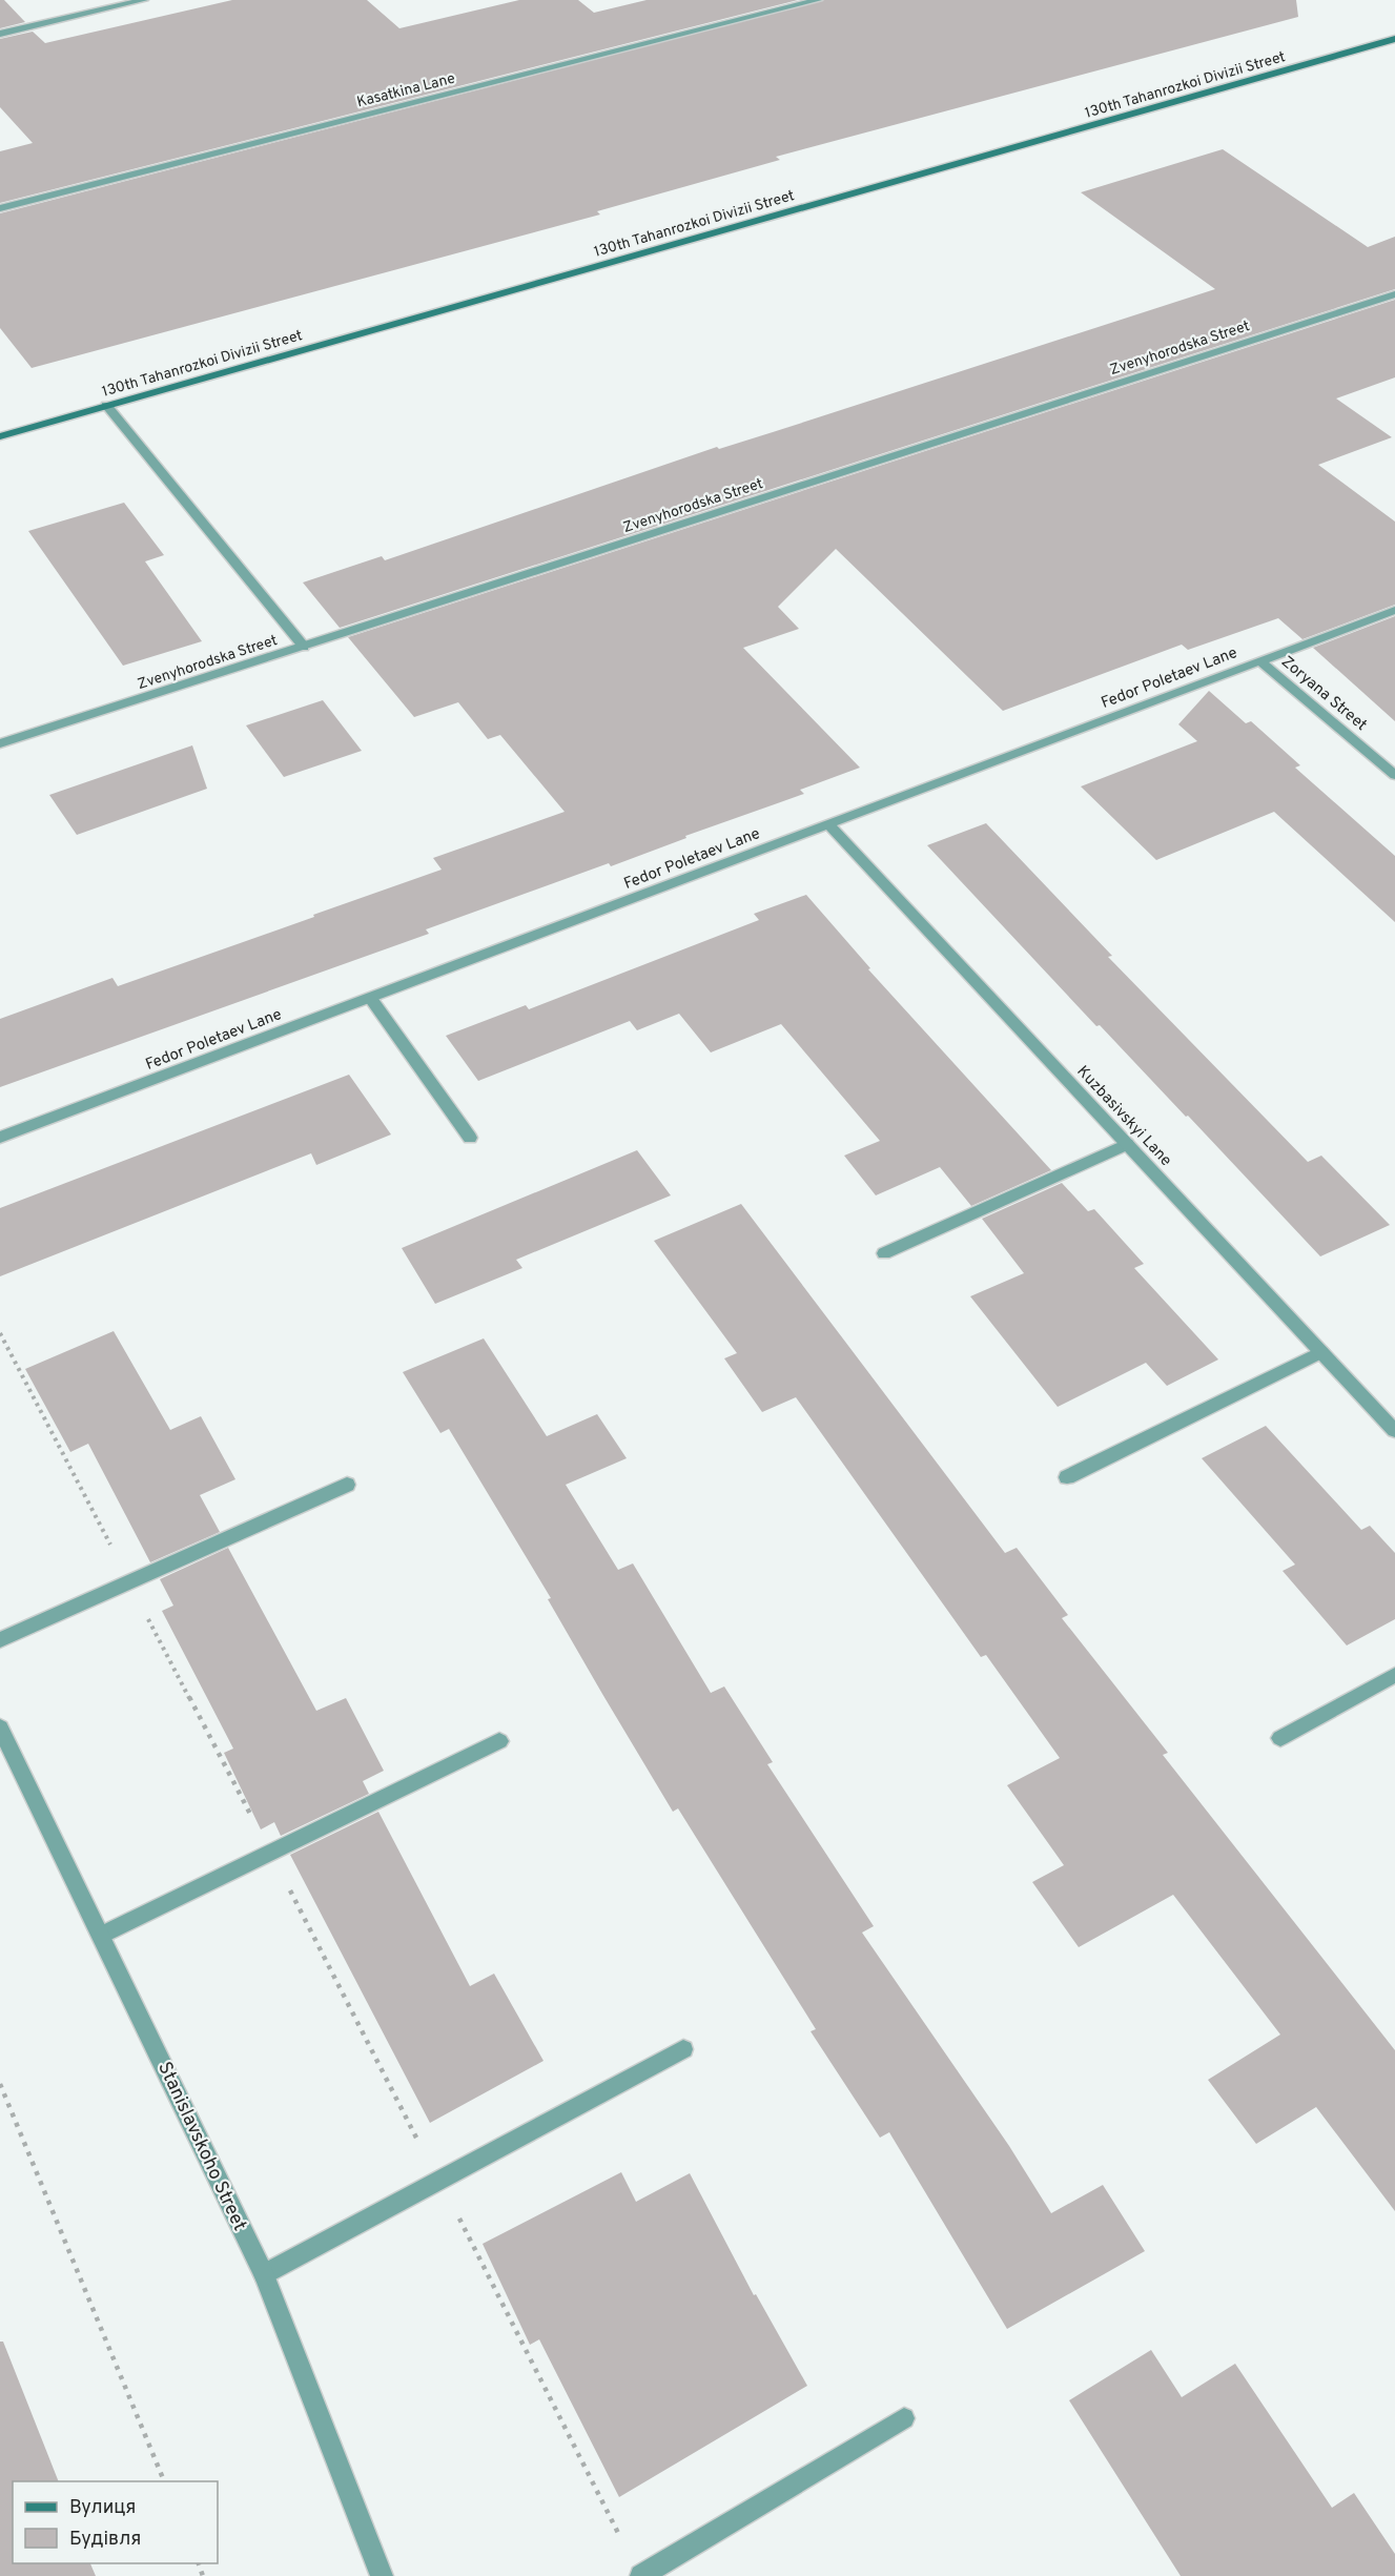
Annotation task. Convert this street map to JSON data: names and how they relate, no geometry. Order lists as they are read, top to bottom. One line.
{"streets":{"street":["130th Tahanrozkoi Divizii Street","Kasatkina Lane","Zvenyhorodska Street","Fedor Poletaev Lane","Zoryana Street","Kuzbasivskyi Lane","Stanislavskoho Street"]},"crossings":[["Fedor Poletaev Lane","Zoryana Street"],["Fedor Poletaev Lane","Kuzbasivskyi Lane"]],"legend":["Вулиця","Будівля"]}
